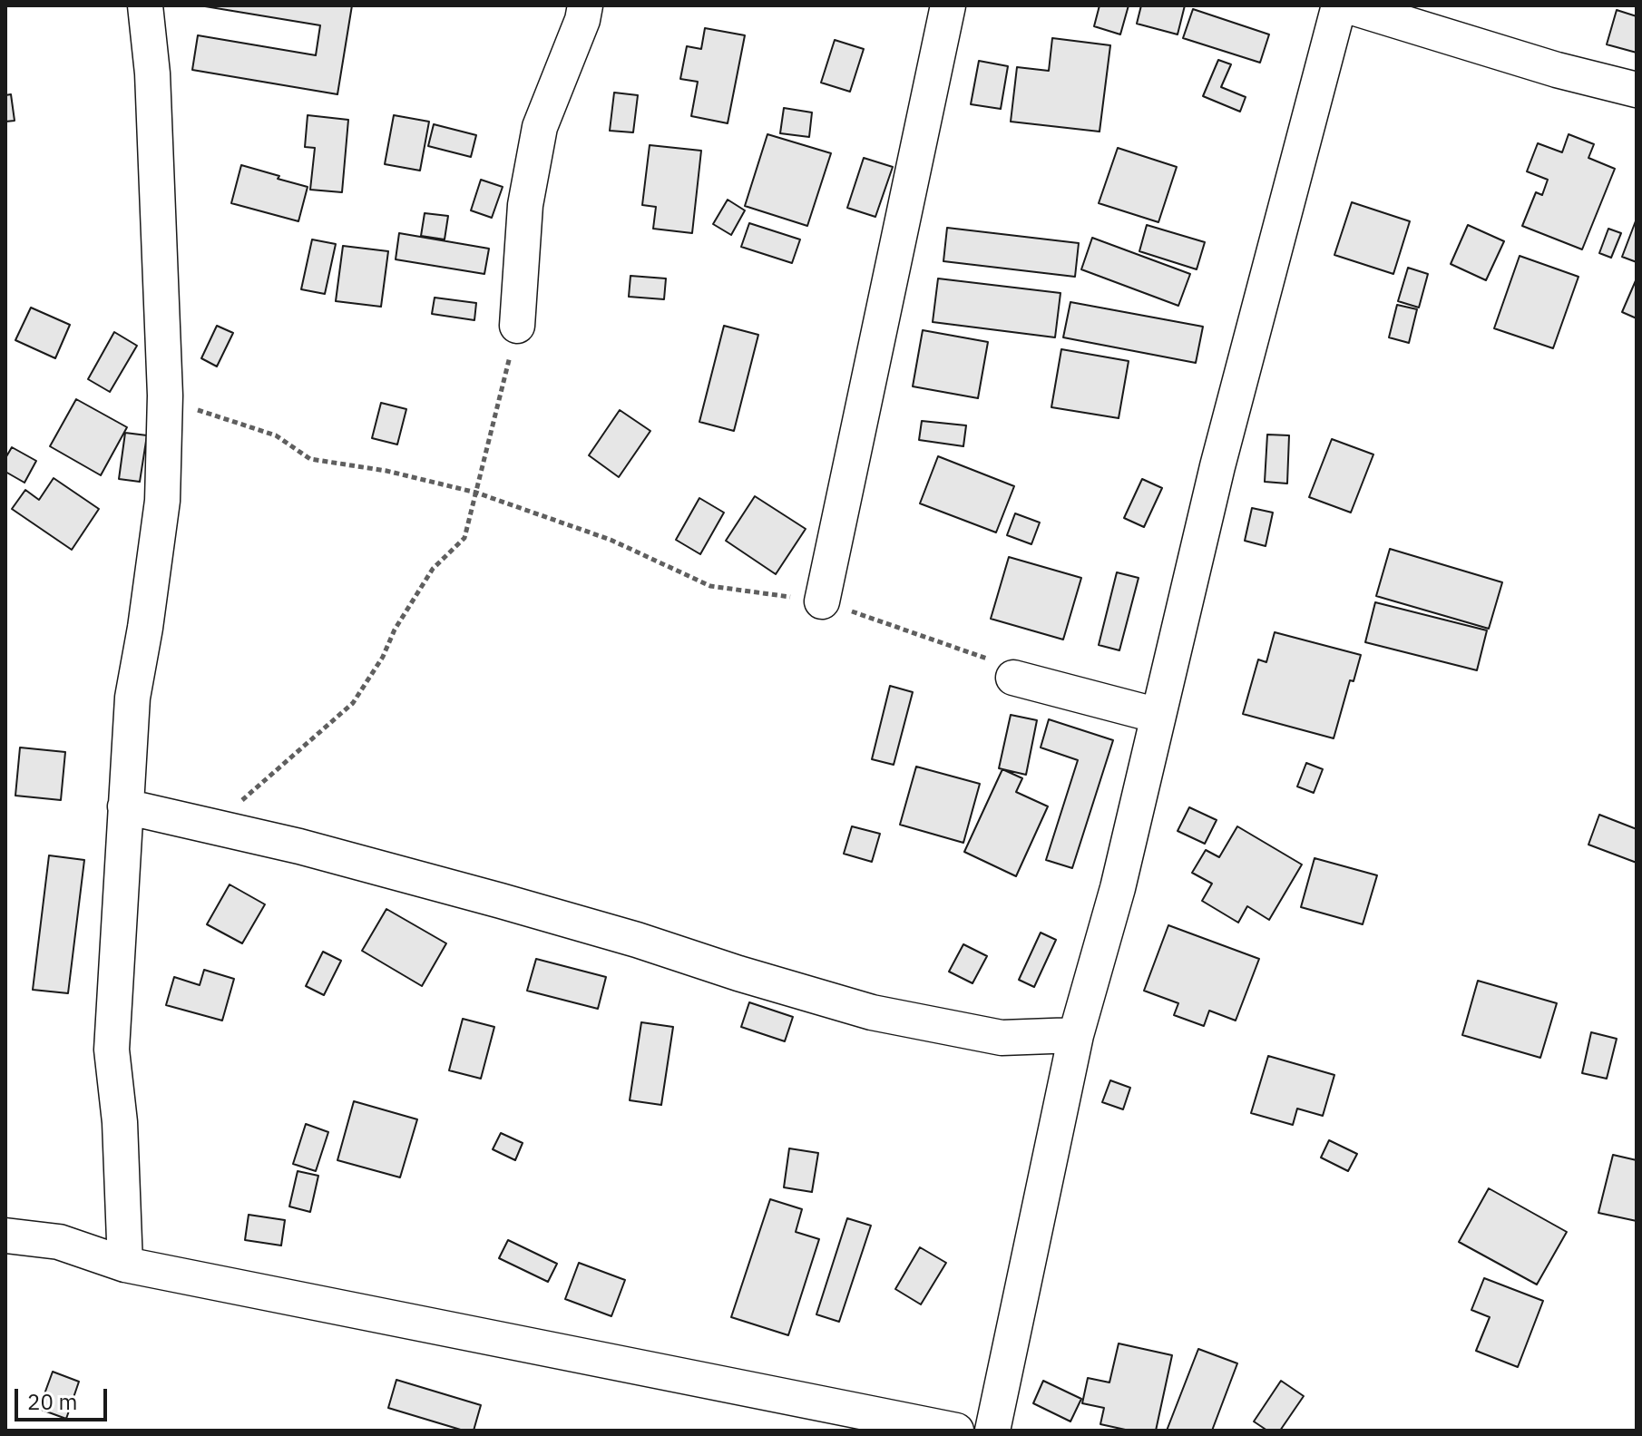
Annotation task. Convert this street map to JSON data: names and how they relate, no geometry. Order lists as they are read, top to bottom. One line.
{"scale_bar":"20 m"}
